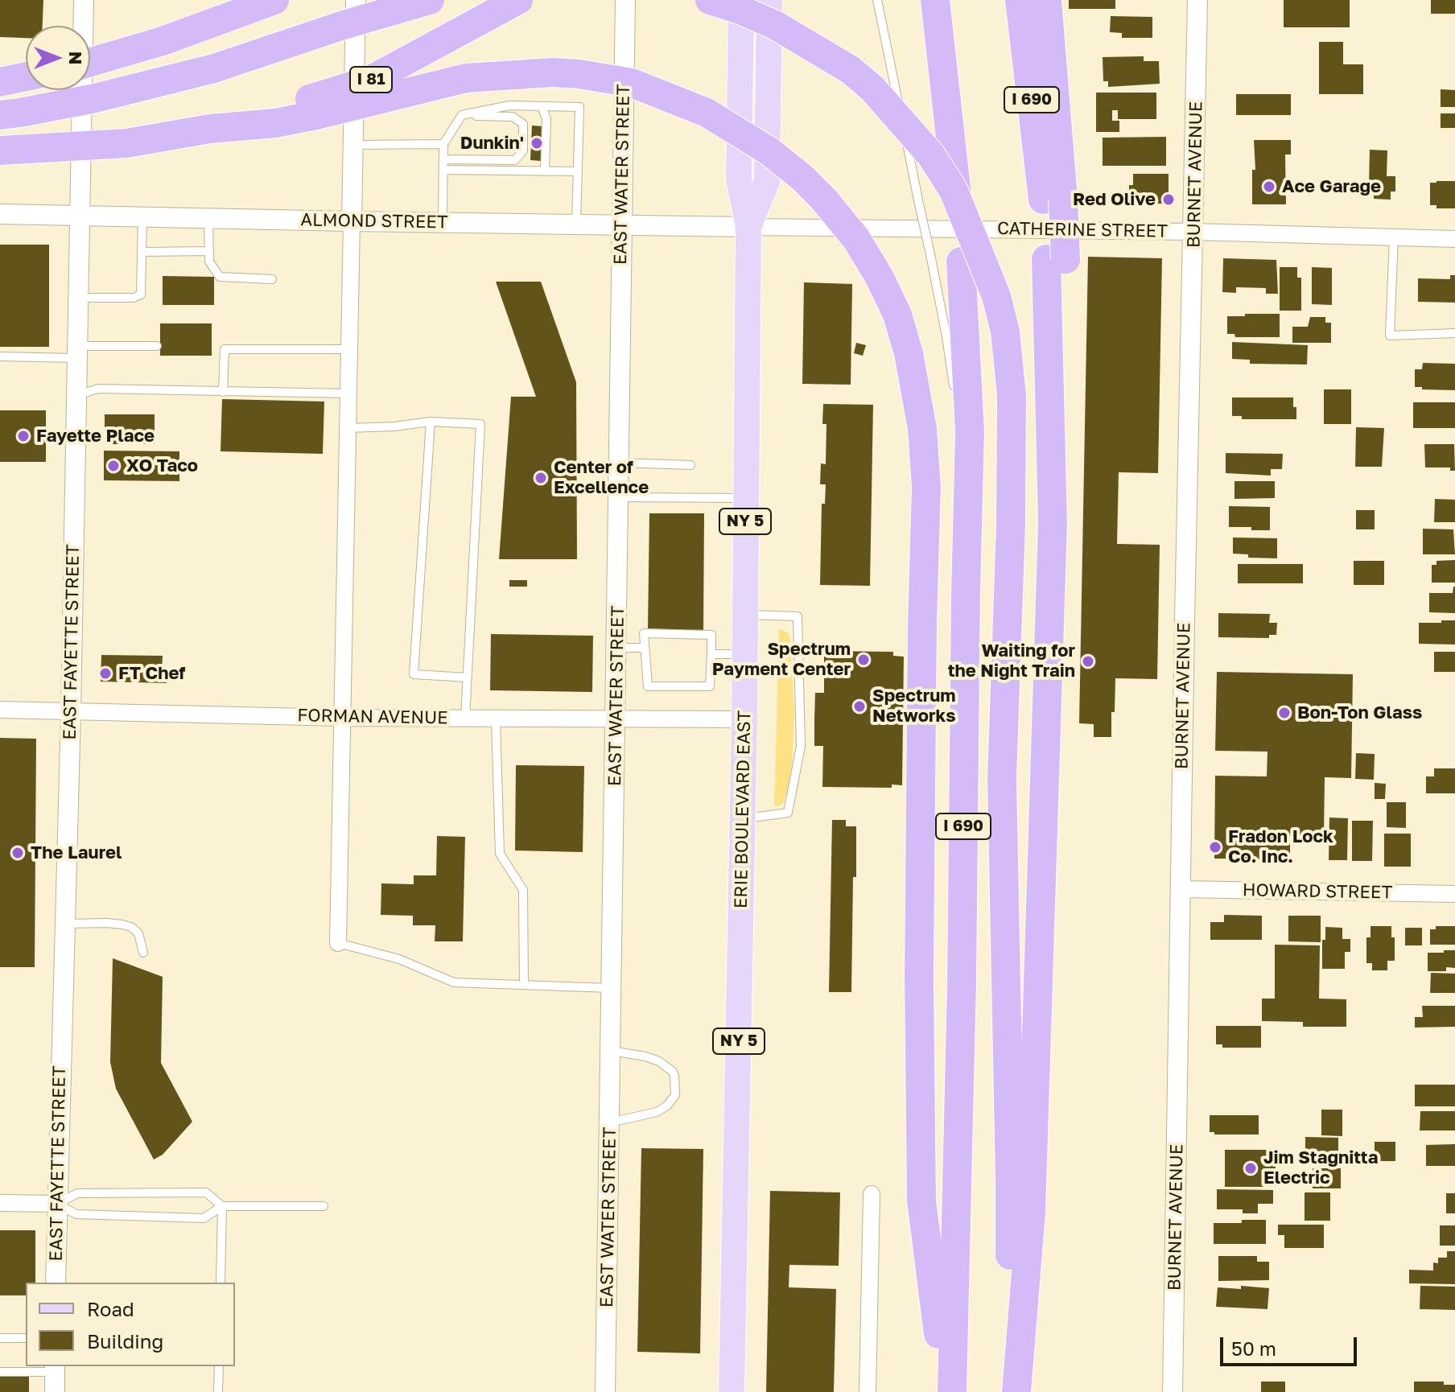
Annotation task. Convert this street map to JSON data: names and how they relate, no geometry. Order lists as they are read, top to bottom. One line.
{"streets":{"highway":["I 81","I 690"],"main road":["NY 5","ERIE BOULEVARD EAST"],"street":["EAST WATER STREET","BURNET AVENUE","ALMOND STREET","CATHERINE STREET","EAST FAYETTE STREET","FORMAN AVENUE","HOWARD STREET"]},"crossings":[["EAST WATER STREET","ALMOND STREET"],["EAST WATER STREET","FORMAN AVENUE"],["BURNET AVENUE","CATHERINE STREET"],["BURNET AVENUE","HOWARD STREET"],["ALMOND STREET","CATHERINE STREET"],["ALMOND STREET","EAST FAYETTE STREET"],["ALMOND STREET","ERIE BOULEVARD EAST"],["CATHERINE STREET","ERIE BOULEVARD EAST"],["EAST FAYETTE STREET","FORMAN AVENUE"],["FORMAN AVENUE","ERIE BOULEVARD EAST"]],"places":["Dunkin'","Ace Garage","Red Olive","Fayette Place","XO Taco","Center of Excellence","Spectrum Payment Center","Waiting for the Night Train","FT Chef","Spectrum Networks","Bon-Ton Glass","Fradon Lock Co. Inc.","The Laurel","Jim Stagnitta Electric"],"legend":["Road","Building"],"scale_bar":"50 m","north":"right"}
